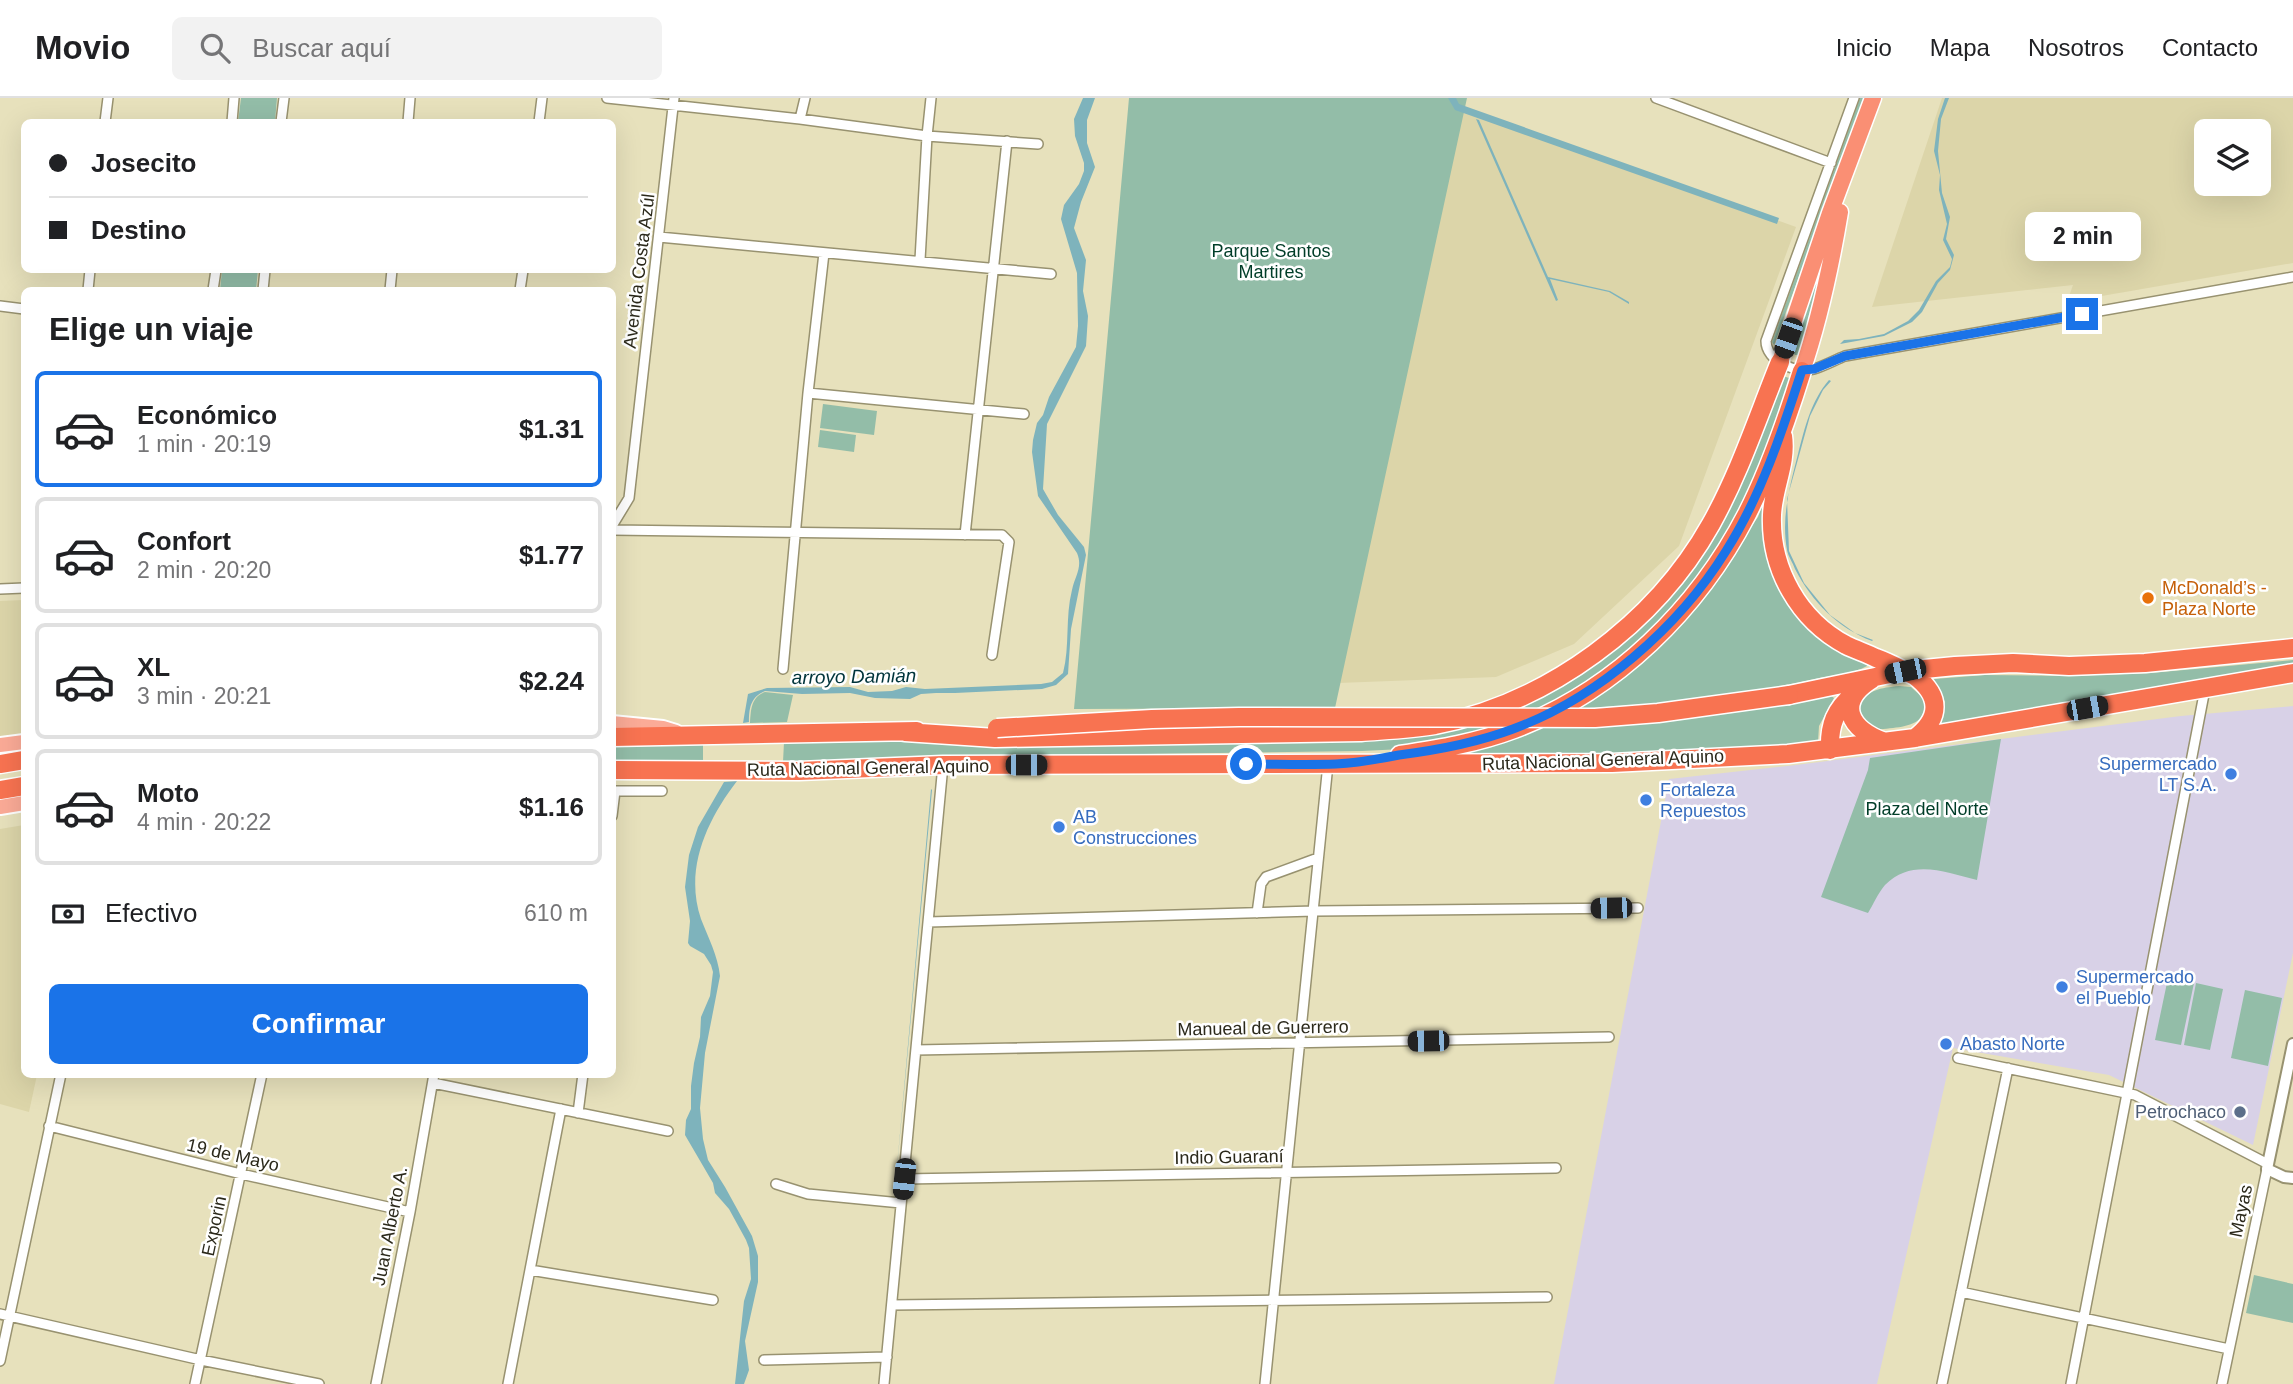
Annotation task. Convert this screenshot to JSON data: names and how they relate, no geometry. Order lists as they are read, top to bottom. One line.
{"streets":{"highway":["Ruta Nacional General Aquino"],"street":["Avenida Costa Azúl","Manueal de Guerrero","19 de Mayo","Indio Guaraní","Mayas","Exporin","Juan Alberto A."]},"crossings":[["19 de Mayo","Exporin"],["19 de Mayo","Juan Alberto A."]],"water":["arroyo Damián"],"parks":["Parque Santos Martires","Plaza del Norte"],"places":["McDonald’s - Plaza Norte","Supermercado LT S.A.","Fortaleza Repuestos","AB Construcciones","Supermercado el Pueblo","Abasto Norte","Petrochaco"],"page":{"header":"Movio","search":"Buscar aquí","nav":["Inicio","Mapa","Nosotros","Contacto"],"banner":["Josecito","Destino"],"bubble":"2 min","heading":"Elige un viaje","list":[{"name":"Económico","note":"1 min · 20:19","value":"$1.31"},{"name":"Confort","note":"2 min · 20:20","value":"$1.77"},{"name":"XL","note":"3 min · 20:21","value":"$2.24"},{"name":"Moto","note":"4 min · 20:22","value":"$1.16"}],"pay":["Efectivo","610 m"],"buttons":"Confirmar"}}
